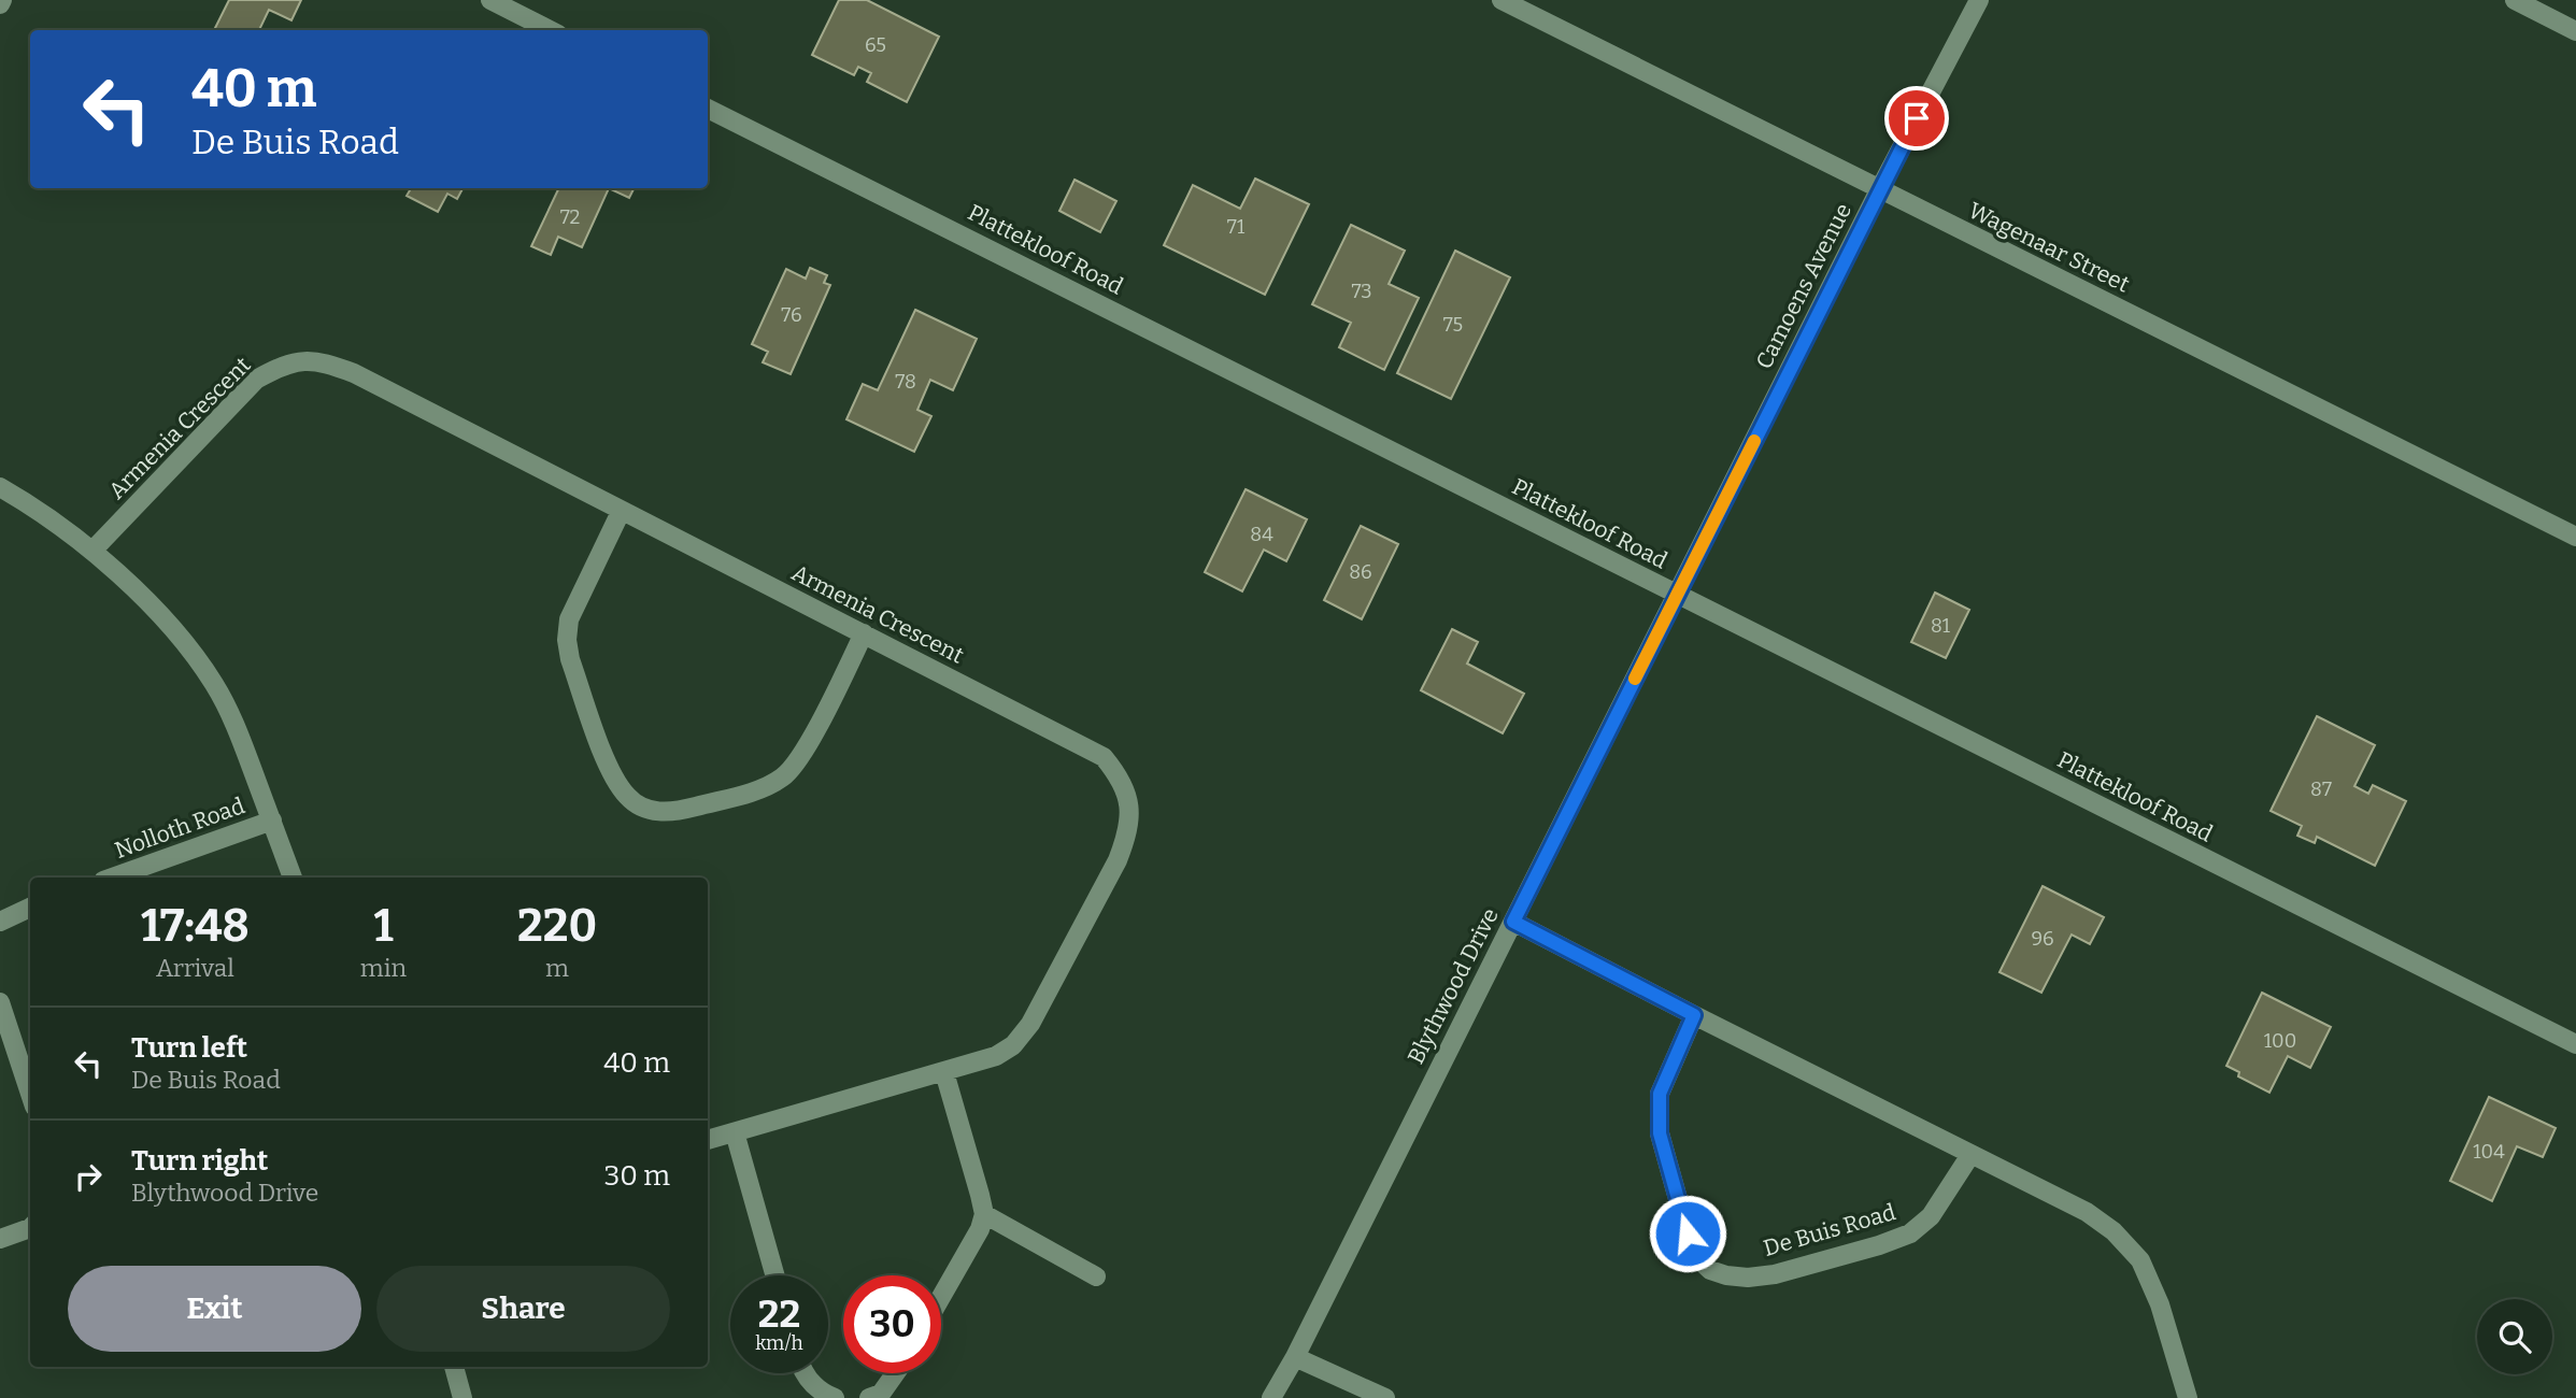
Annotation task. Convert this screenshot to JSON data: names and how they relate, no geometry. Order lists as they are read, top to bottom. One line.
{"streets":{"street":["Wagenaar Street","Plattekloof Road","Camoens Avenue","Armenia Crescent","Nolloth Road","Blythwood Drive","De Buis Road"]},"crossings":[["Wagenaar Street","Camoens Avenue"],["Plattekloof Road","Camoens Avenue"],["Plattekloof Road","Blythwood Drive"],["Camoens Avenue","Blythwood Drive"]],"house_numbers":["65","72","71","73","76","75","78","84","86","81","87","96","100","104"],"page":{"turn":["40 m","De Buis Road"],"eta":["17:48","Arrival","1","min","220","m"],"list":[{"name":"Turn left","note":"De Buis Road","value":"40 m"},{"name":"Turn right","note":"Blythwood Drive","value":"30 m"}],"buttons":["Exit","Share"],"speed":"22 km/h","limit":"30"}}
